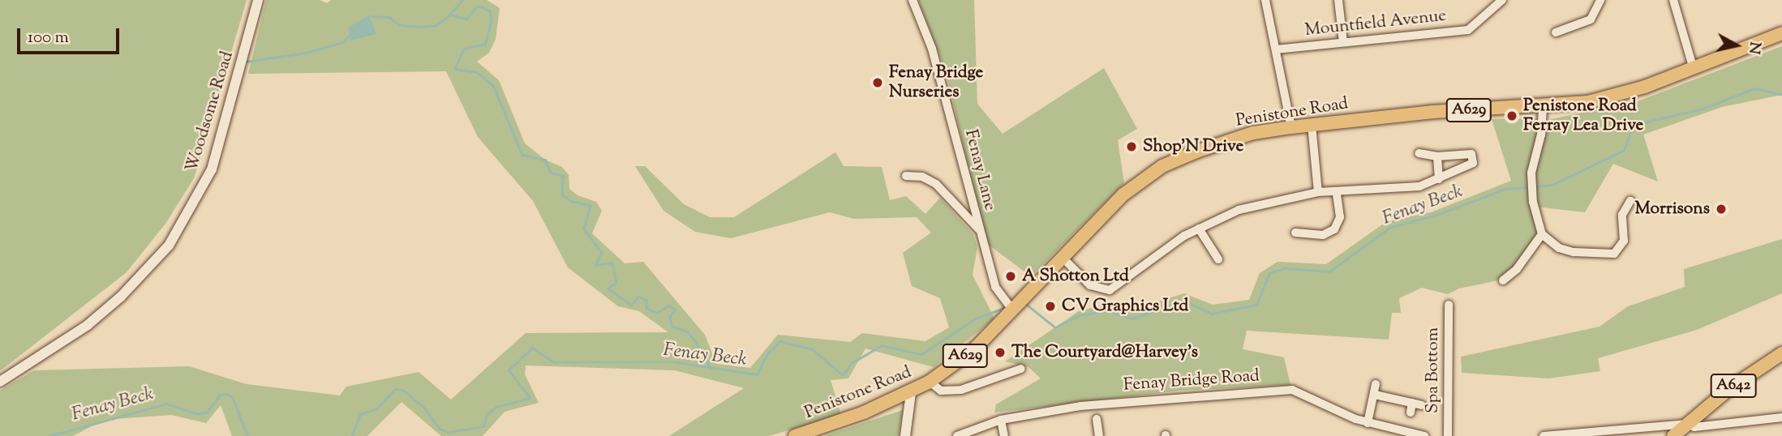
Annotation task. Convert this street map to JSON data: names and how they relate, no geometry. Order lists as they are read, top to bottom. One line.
{"streets":{"highway":["A629","Penistone Road","A642"],"street":["Mountfield Avenue","Woodsome Road","Fenay Lane","Spa Bottom","Fenay Bridge Road"]},"crossings":[["Penistone Road","Fenay Lane"]],"water":["Fenay Beck"],"places":["Fenay Bridge Nurseries","Penistone Road Ferray Lea Drive","Shop'N Drive","Morrisons","A Shotton Ltd","CV Graphics Ltd","The Courtyard@Harvey's"],"scale_bar":"100 m","north":"right"}
